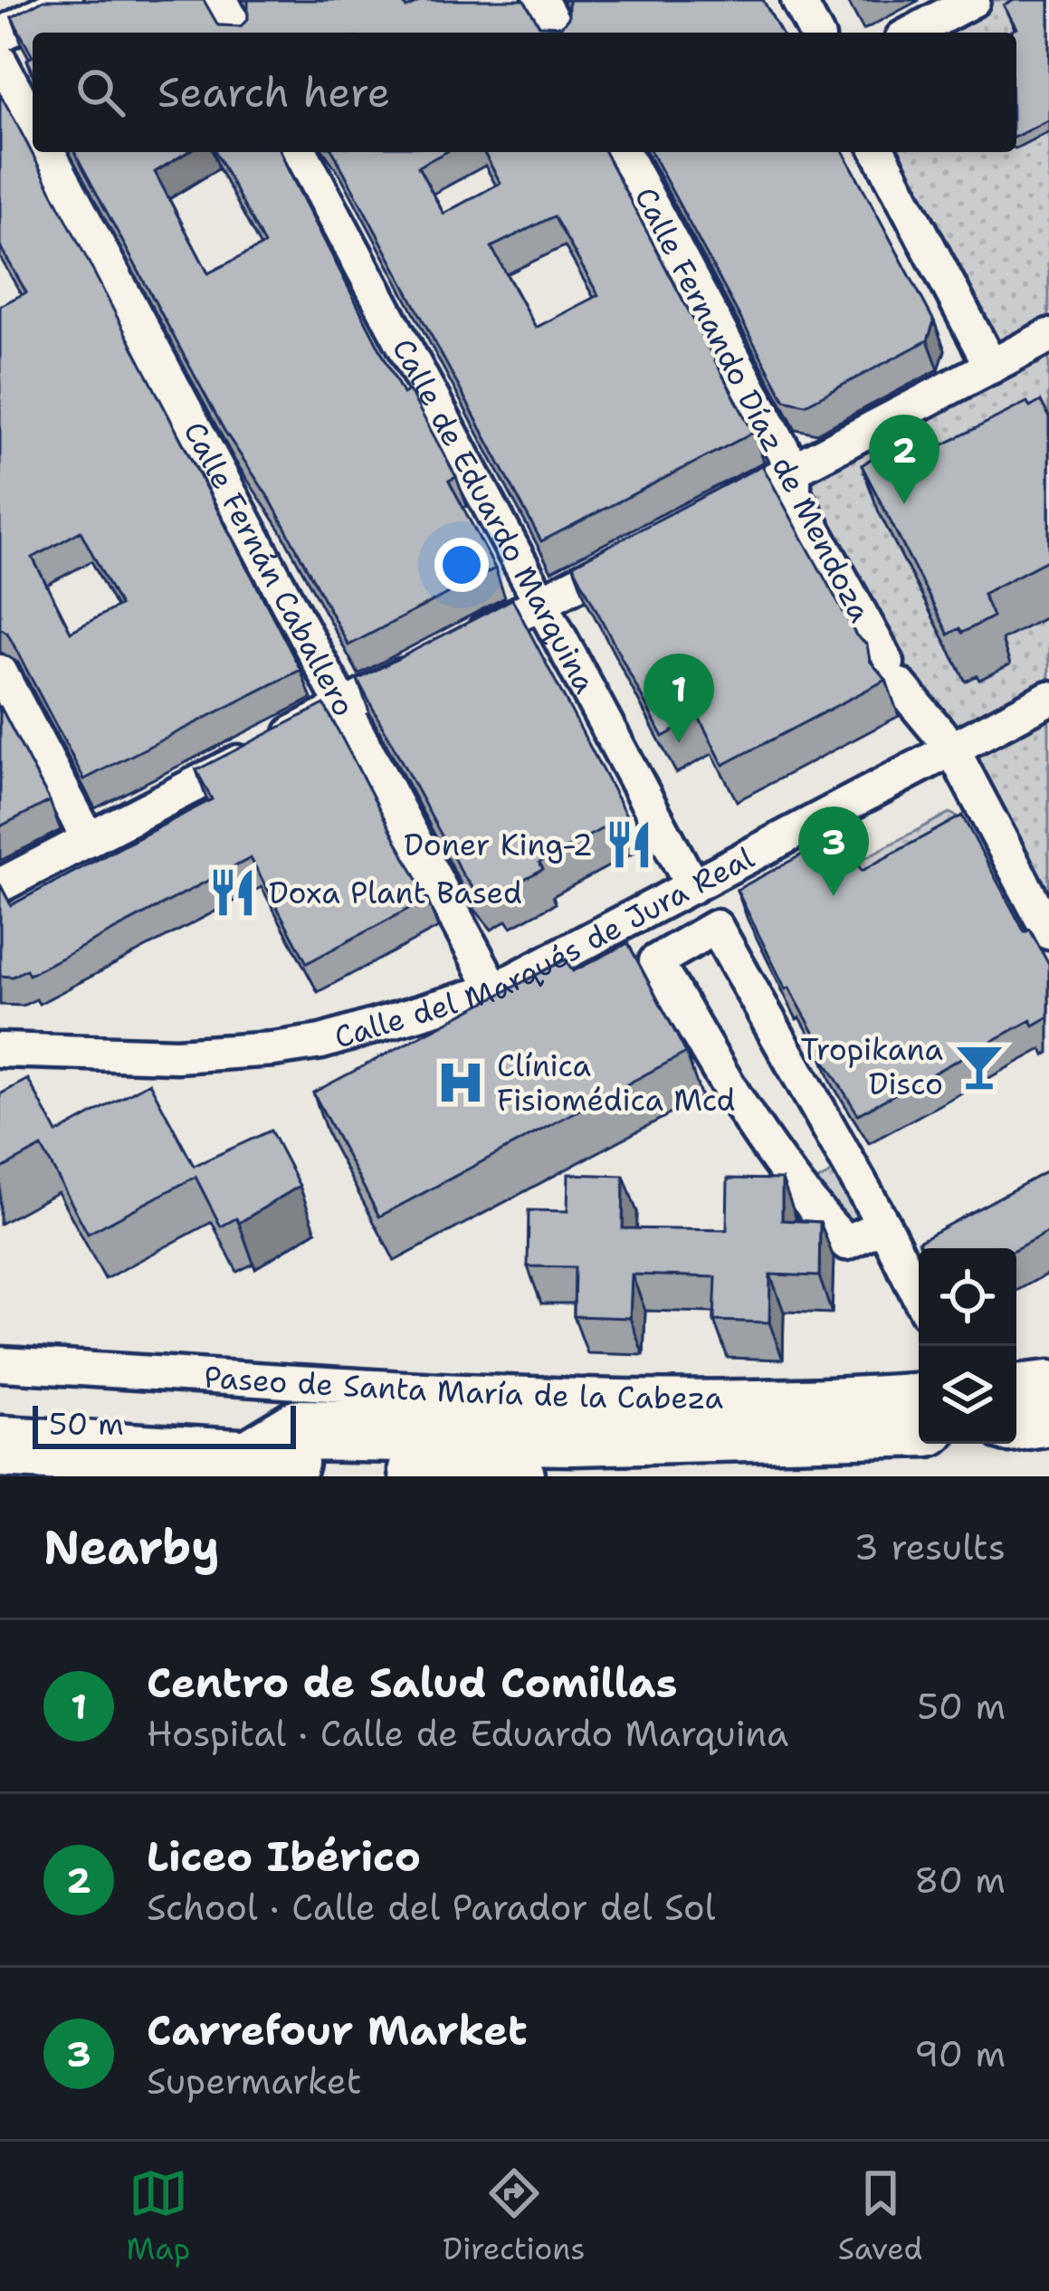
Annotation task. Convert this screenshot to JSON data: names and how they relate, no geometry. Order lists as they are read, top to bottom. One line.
{"streets":{"street":["Calle Fernando Díaz de Mendoza","Calle de Eduardo Marquina","Calle Fernán Caballero","Calle del Marqués de Jura Real","Paseo de Santa María de la Cabeza"]},"crossings":[["Calle Fernando Díaz de Mendoza","Calle del Marqués de Jura Real"],["Calle de Eduardo Marquina","Calle del Marqués de Jura Real"],["Calle Fernán Caballero","Calle del Marqués de Jura Real"]],"places":{"restaurant":["Doner King-2","Doxa Plant Based"],"bar":["Tropikana Disco"],"hospital":["Clínica Fisiomédica Mcd"]},"scale_bar":"50 m","page":{"search":"Search here","pins":["2","1","3"],"scale":"50 m","heading":["Nearby","3 results"],"list":[{"mark":"1","name":"Centro de Salud Comillas","note":"Hospital · Calle de Eduardo Marquina","value":"50 m"},{"mark":"2","name":"Liceo Ibérico","note":"School · Calle del Parador del Sol","value":"80 m"},{"mark":"3","name":"Carrefour Market","note":"Supermarket","value":"90 m"}],"nav":["Map","Directions","Saved"]}}
